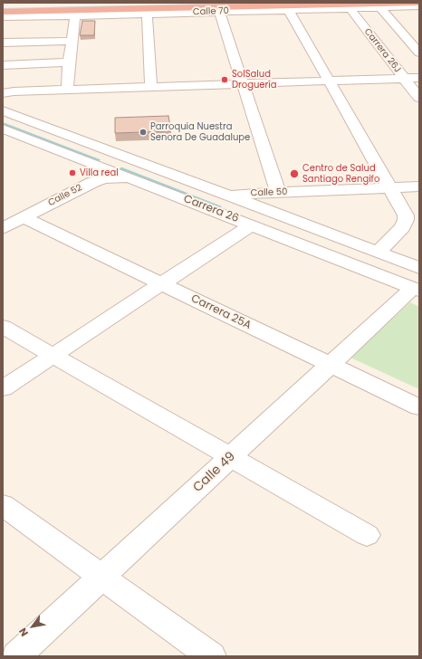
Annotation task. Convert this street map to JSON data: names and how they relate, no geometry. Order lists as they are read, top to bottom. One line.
{"streets":{"street":["Calle 70","Carrera 26J","Calle 50","Calle 52","Carrera 26","Carrera 25A","Calle 49"]},"crossings":[["Calle 70","Carrera 26J"],["Calle 50","Carrera 26"],["Calle 52","Carrera 26"],["Calle 52","Carrera 25A"],["Carrera 26","Calle 49"],["Carrera 25A","Calle 49"]],"places":["SolSalud Droguería","Parroquia Nuestra Senora De Guadalupe","Villa real","Centro de Salud Santiago Rengifo"],"north":"bottom left"}
